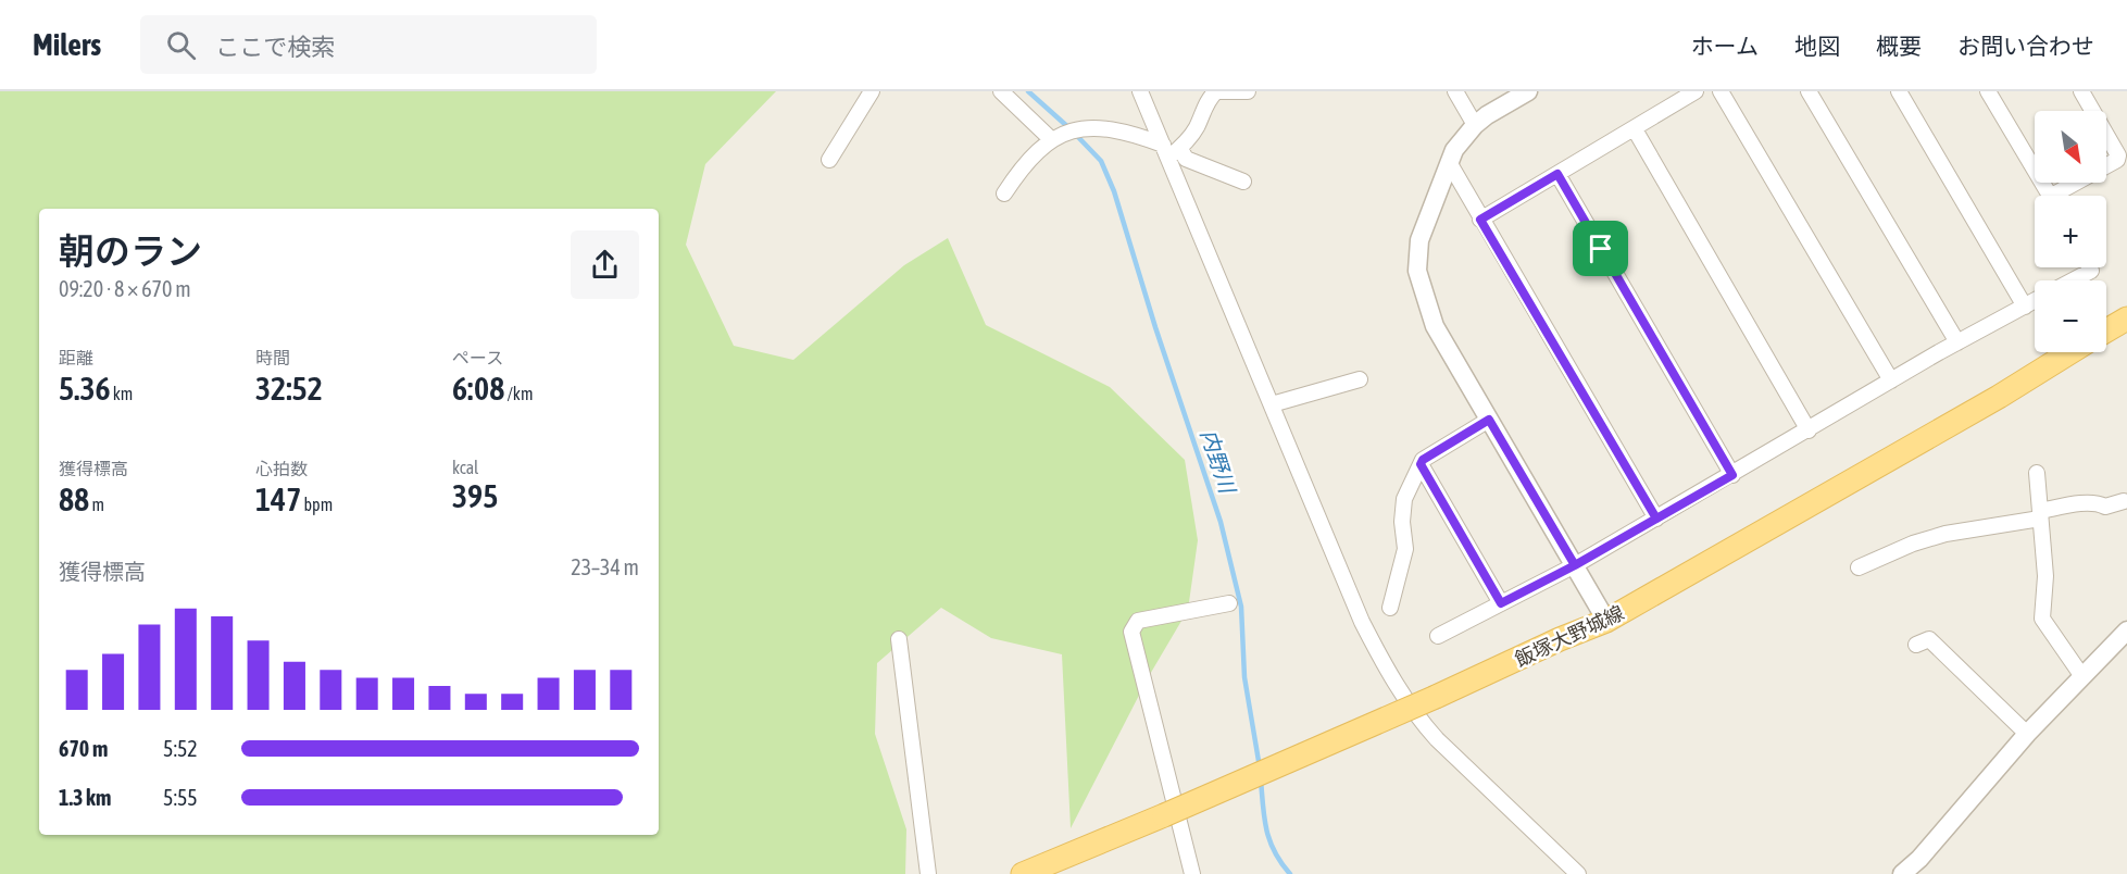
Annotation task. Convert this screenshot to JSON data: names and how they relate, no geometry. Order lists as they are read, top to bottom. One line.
{"streets":{"main road":["飯塚大野城線"]},"water":["内野川"],"north":"bottom right","page":{"header":"Milers","search":"ここで検索","nav":["ホーム","地図","概要","お問い合わせ"],"map_buttons":["+","−"],"heading":["朝のラン","09:20 · 8 × 670 m"],"stats":[["距離","5.36 km"],["時間","32:52"],["ペース","6:08 /km"],["獲得標高","88 m"],["心拍数","147 bpm"],["kcal","395"]],"chart":["獲得標高","23–34 m"],"list":[{"name":"670 m","note":"5:52"},{"name":"1.3 km","note":"5:55"}]}}
